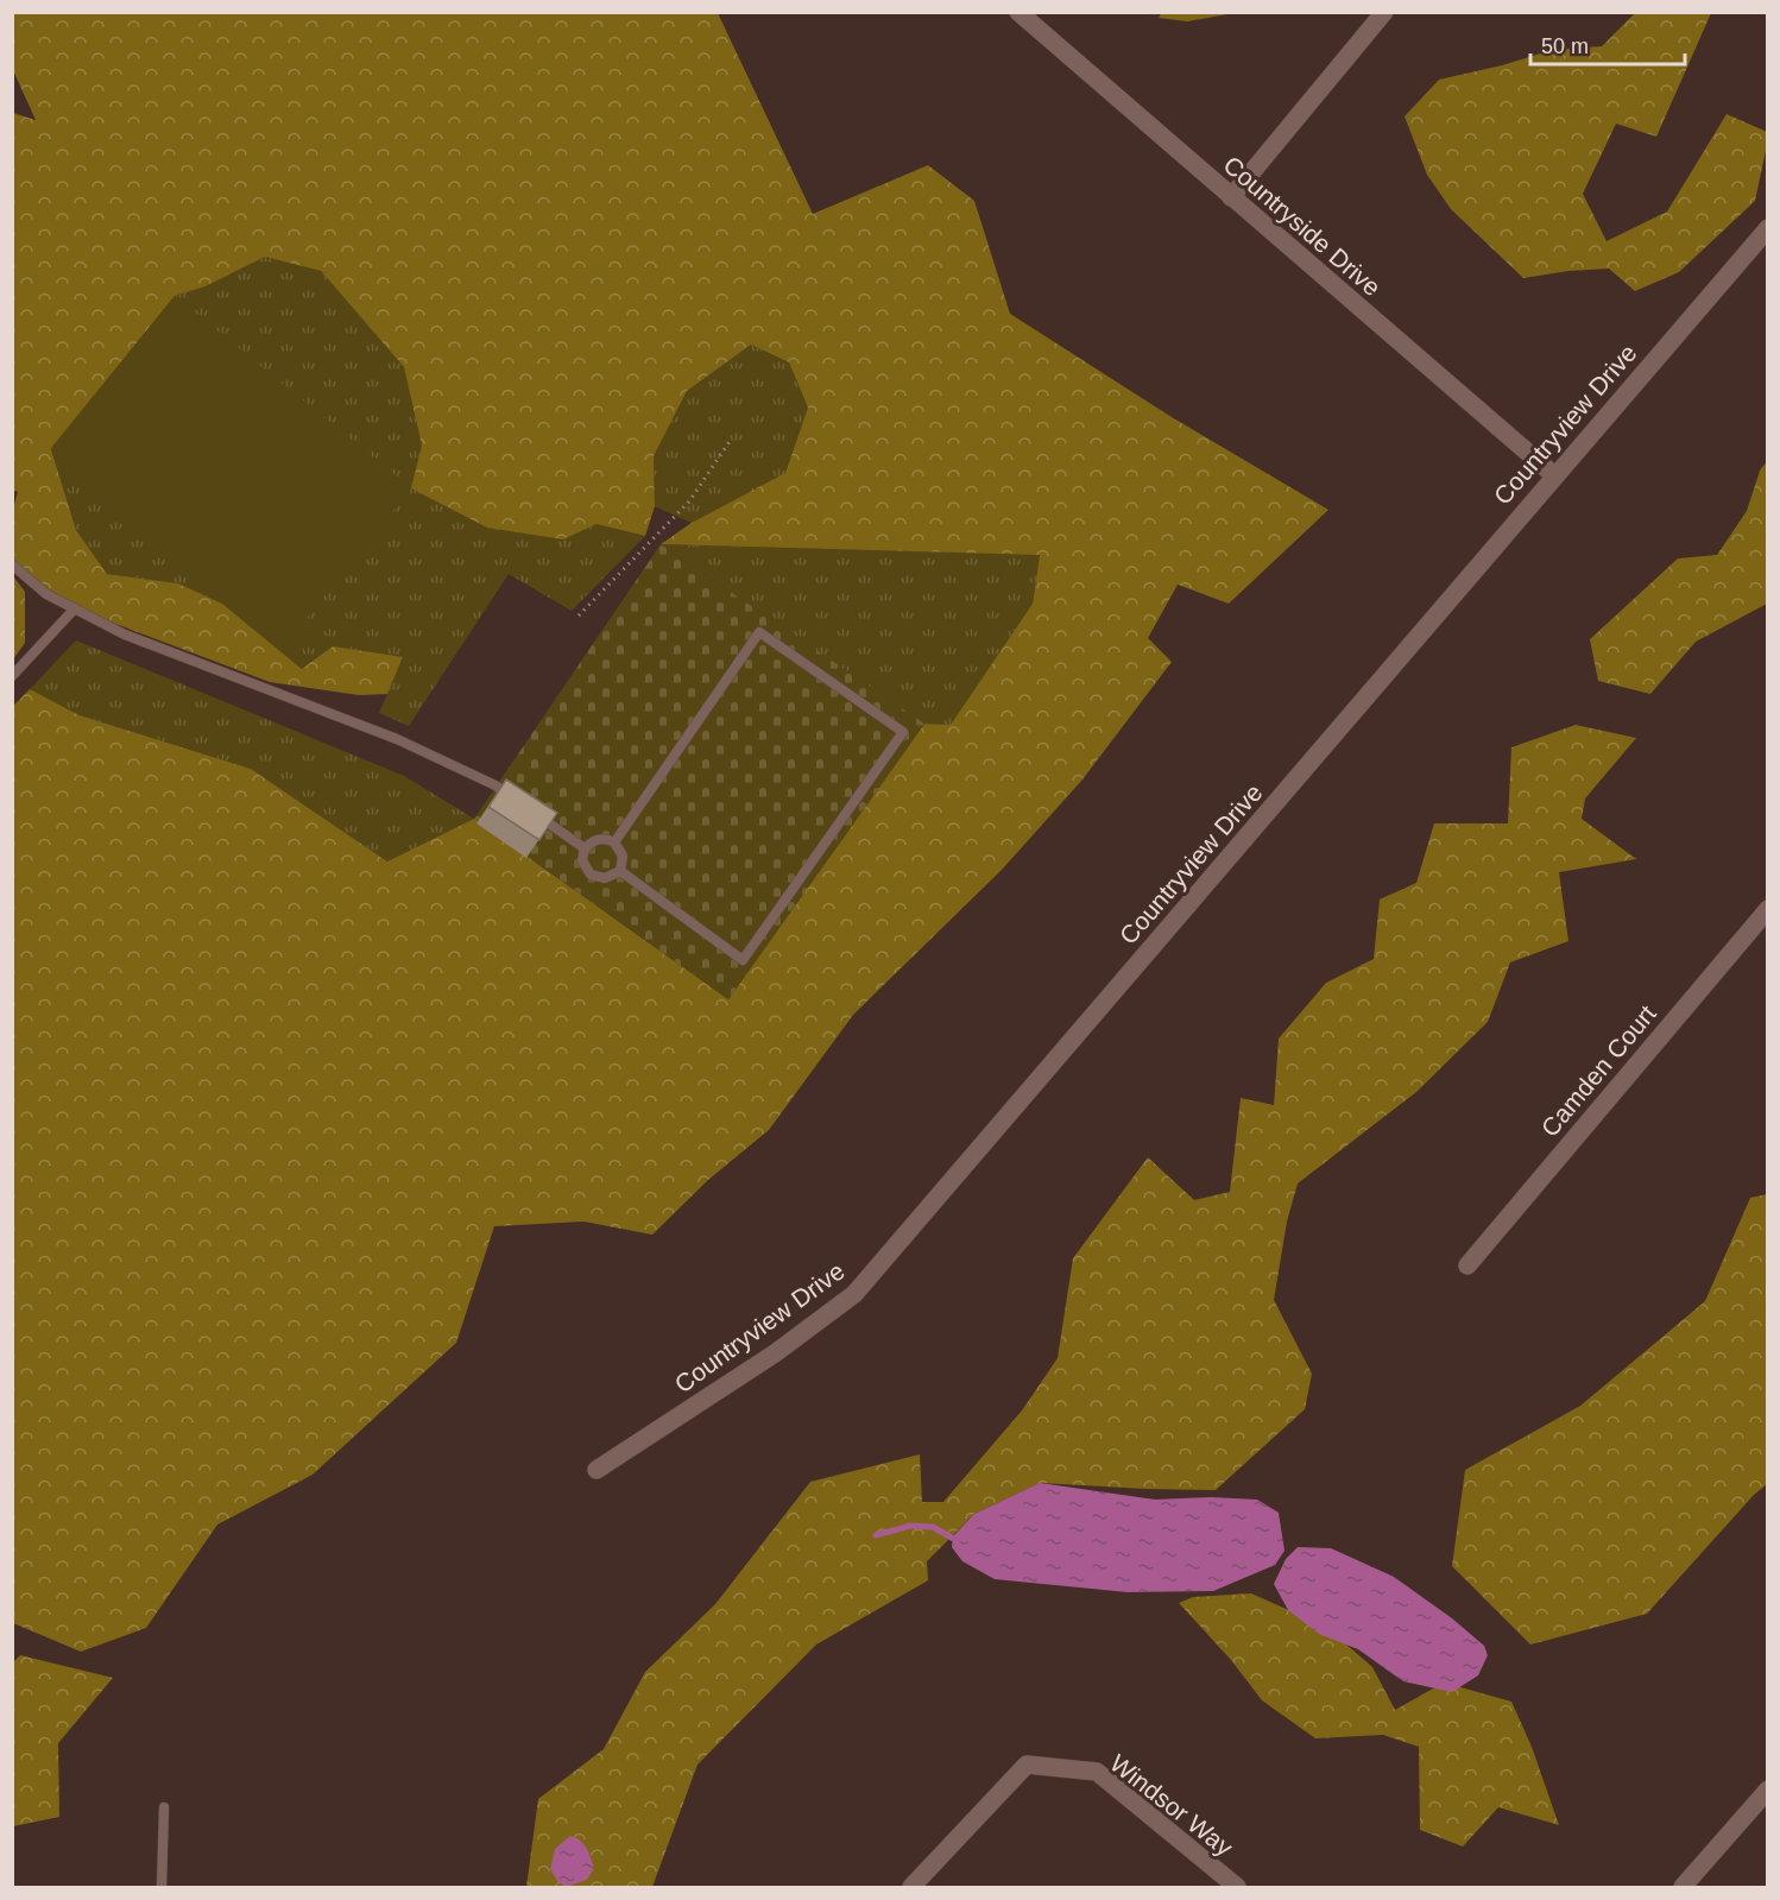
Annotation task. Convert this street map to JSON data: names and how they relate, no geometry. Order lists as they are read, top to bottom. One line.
{"streets":{"street":["Countryside Drive","Countryview Drive","Camden Court","Windsor Way"]},"crossings":[["Countryside Drive","Countryview Drive"]],"scale_bar":"50 m"}
